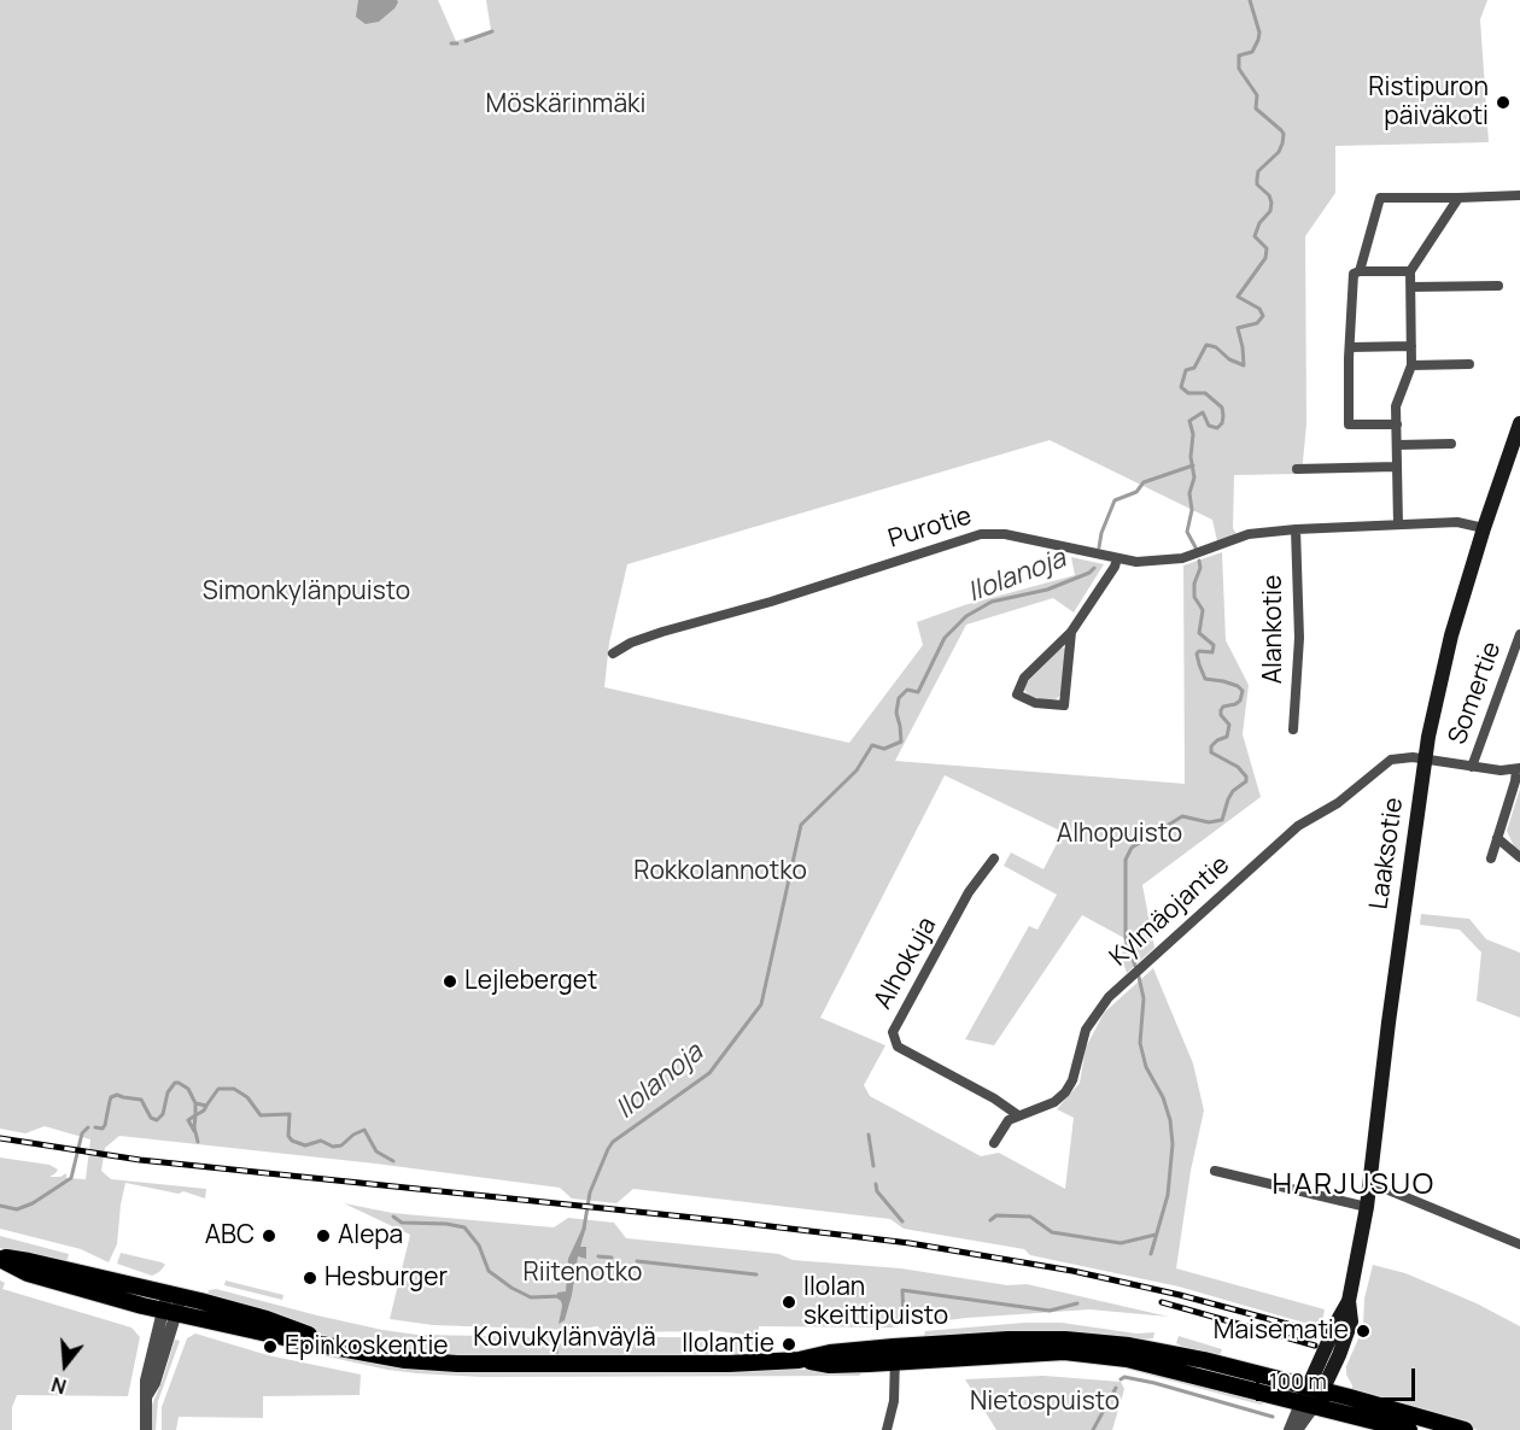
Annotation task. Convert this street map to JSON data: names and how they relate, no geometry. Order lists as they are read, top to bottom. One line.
{"streets":{"main road":["Laaksotie","Koivukylänväylä"],"street":["Purotie","Alankotie","Somertie","Kylmäojantie","Alhokuja"]},"crossings":[["Purotie","Alankotie"],["Purotie","Laaksotie"],["Somertie","Kylmäojantie"],["Laaksotie","Kylmäojantie"],["Laaksotie","Koivukylänväylä"],["Kylmäojantie","Alhokuja"]],"districts":["HARJUSUO"],"water":["Ilolanoja"],"parks":["Möskärinmäki","Simonkylänpuisto","Alhopuisto","Rokkolannotko","Riitenotko","Nietospuisto"],"places":["Ristipuron päiväkoti","Lejleberget","ABC","Alepa","Hesburger","Ilolan skeittipuisto","Maisematie","Ilolantie","Epinkoskentie"],"scale_bar":"100 m","north":"bottom"}
